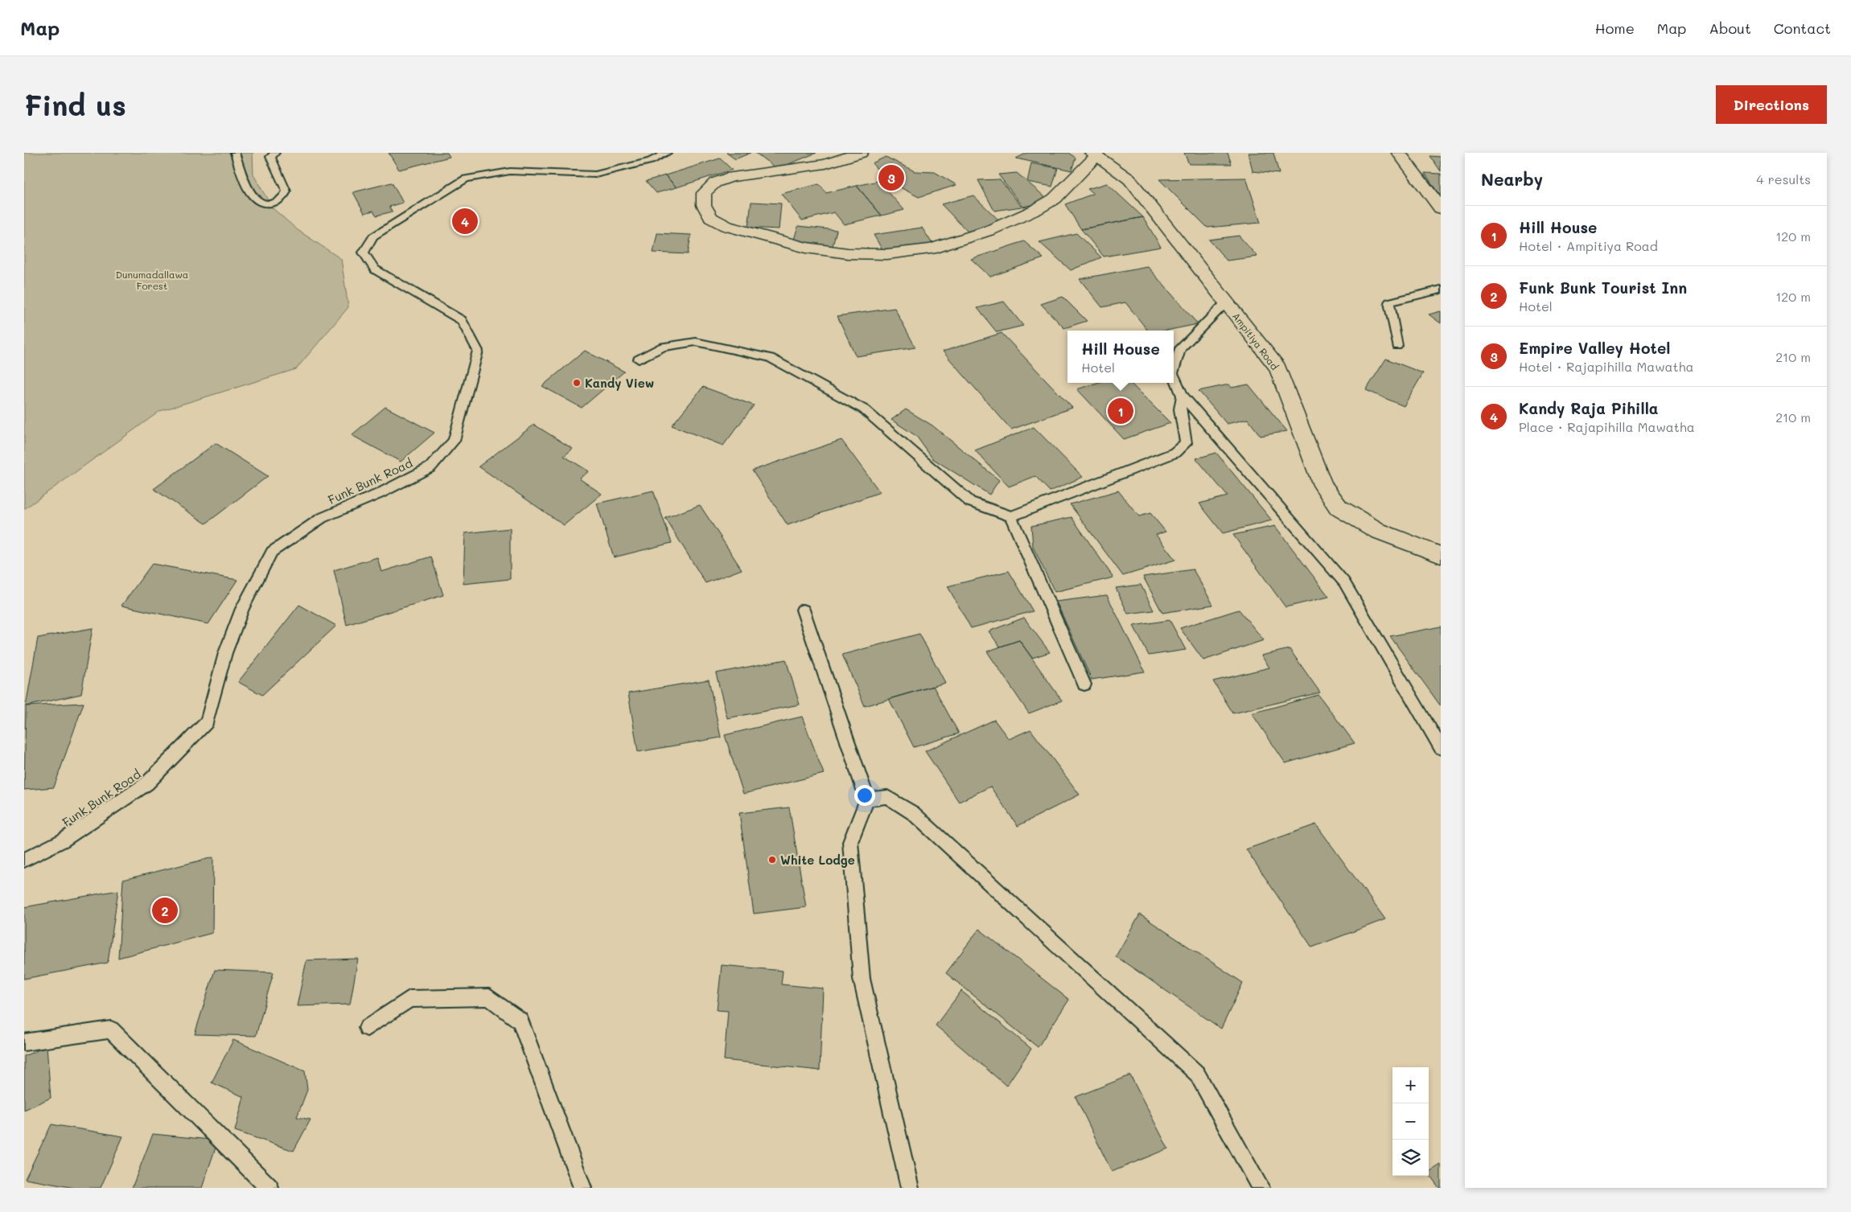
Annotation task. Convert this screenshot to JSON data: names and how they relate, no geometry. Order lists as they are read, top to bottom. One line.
{"streets":{"street":["Ampitiya Road"],"lane":["Funk Bunk Road"]},"parks":["Dunumadallawa Forest"],"places":["Kandy View","White Lodge"],"page":{"header":"Map","nav":["Home","Map","About","Contact"],"buttons":"Directions","title":"Find us","heading":["Nearby","4 results"],"pins":["3","4","1","2"],"list":[{"mark":"1","name":"Hill House","note":"Hotel · Ampitiya Road","value":"120 m"},{"mark":"2","name":"Funk Bunk Tourist Inn","note":"Hotel","value":"120 m"},{"mark":"3","name":"Empire Valley Hotel","note":"Hotel · Rajapihilla Mawatha","value":"210 m"},{"mark":"4","name":"Kandy Raja Pihilla","note":"Place · Rajapihilla Mawatha","value":"210 m"}],"popup":["Hill House","Hotel"],"map_buttons":["+","−"]}}
